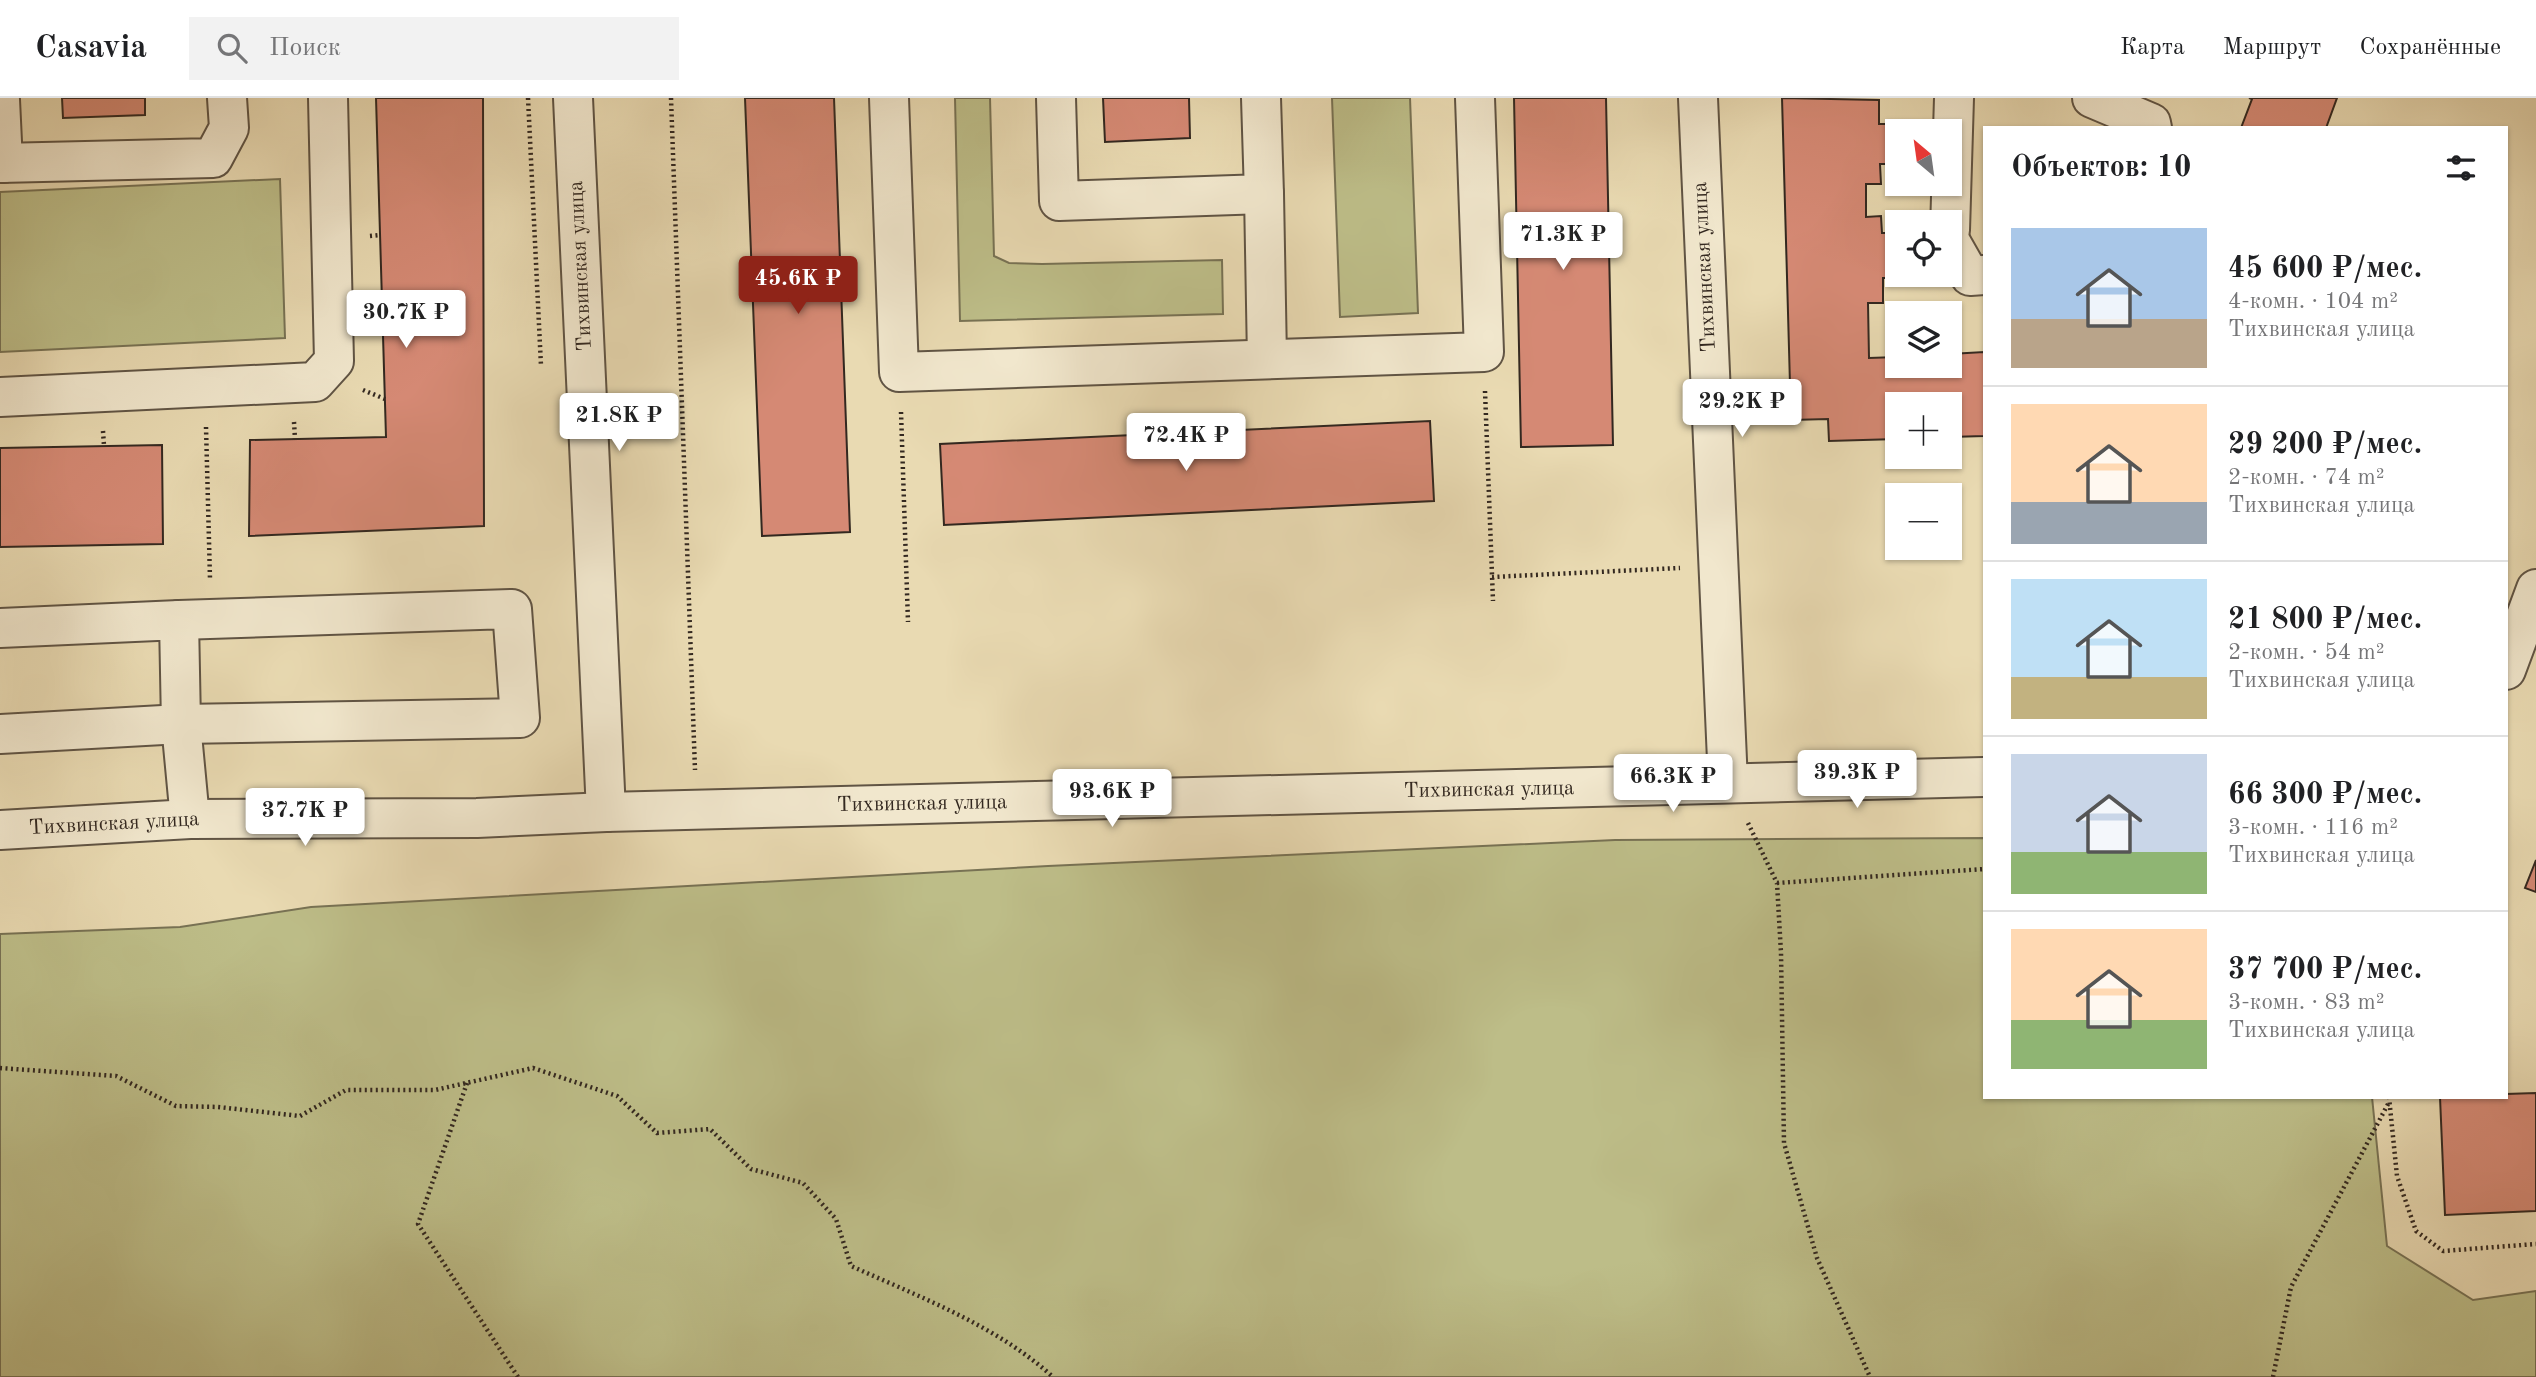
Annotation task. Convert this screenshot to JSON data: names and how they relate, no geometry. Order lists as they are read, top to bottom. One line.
{"streets":{"street":["Тихвинская улица"]},"north":"top left","page":{"header":"Casavia","search":"Поиск","nav":["Карта","Маршрут","Сохранённые"],"map_buttons":["+","−"],"heading":"Объектов: 10","list":[{"name":"45 600 ₽/мес.","note":"4-комн. · 104 m² · Тихвинская улица"},{"name":"29 200 ₽/мес.","note":"2-комн. · 74 m² · Тихвинская улица"},{"name":"21 800 ₽/мес.","note":"2-комн. · 54 m² · Тихвинская улица"},{"name":"66 300 ₽/мес.","note":"3-комн. · 116 m² · Тихвинская улица"},{"name":"37 700 ₽/мес.","note":"3-комн. · 83 m² · Тихвинская улица"}],"price":["71.3K ₽","45.6K ₽","30.7K ₽","29.2K ₽","21.8K ₽","72.4K ₽","39.3K ₽","66.3K ₽","93.6K ₽","37.7K ₽"]}}
